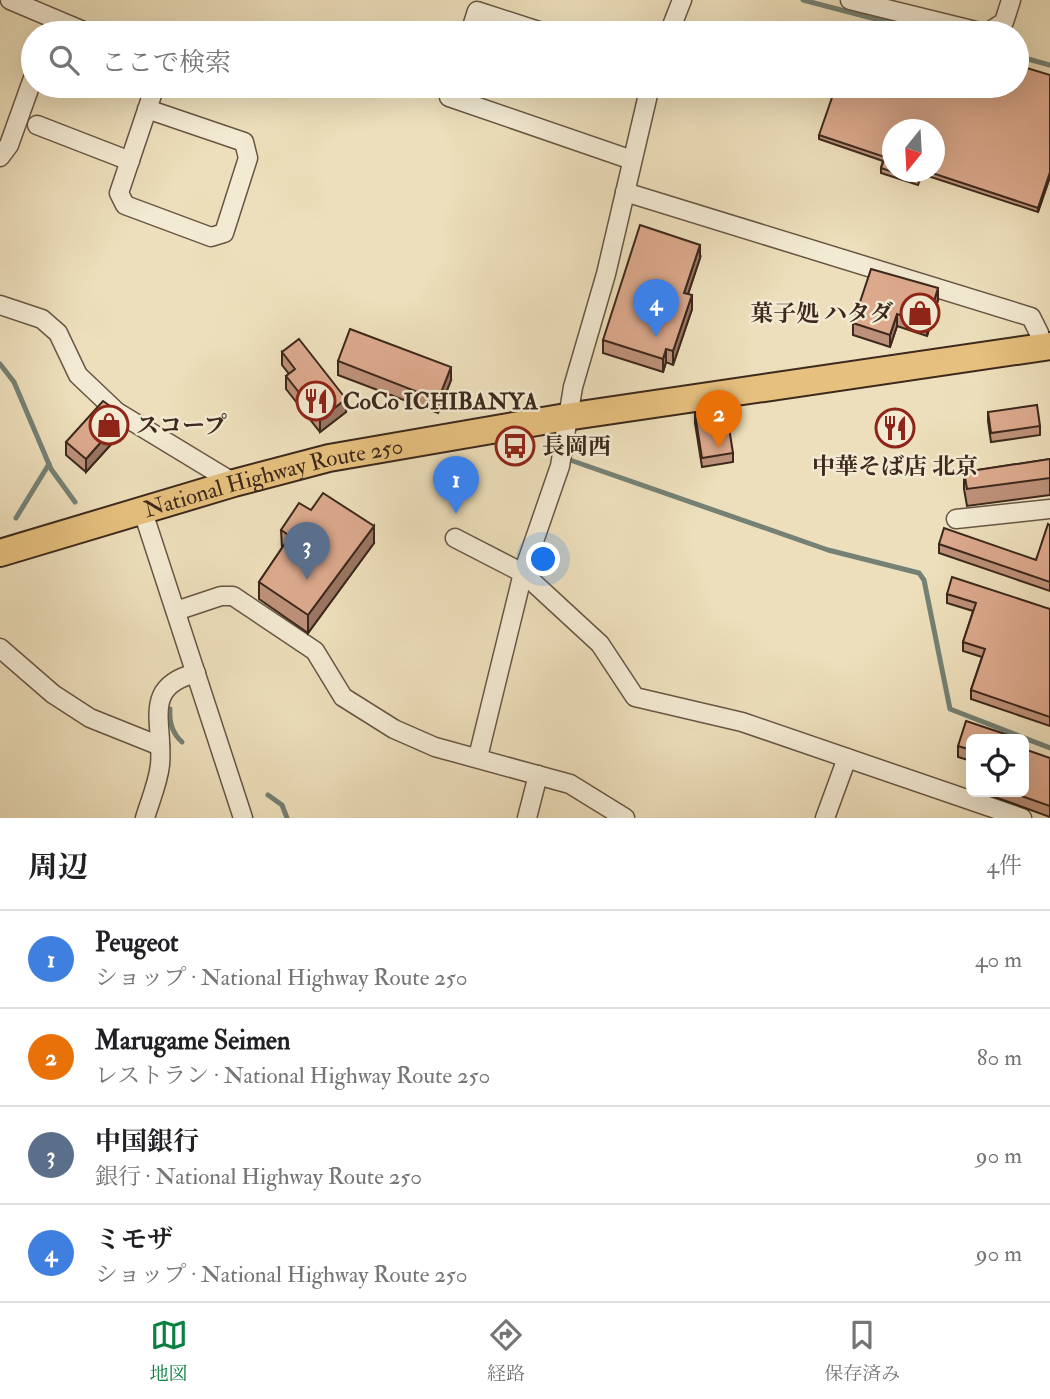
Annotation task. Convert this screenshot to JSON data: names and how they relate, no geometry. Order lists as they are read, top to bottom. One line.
{"streets":{"highway":["National Highway Route 250"]},"places":{"shop":["菓子処 ハタダ","スコープ"],"restaurant":["CoCo ICHIBANYA","中華そば店 北京"],"bus stop":["長岡西"]},"north":"bottom","page":{"search":"ここで検索","pins":["4","2","1","3"],"heading":["周辺","4件"],"list":[{"mark":"1","name":"Peugeot","note":"ショップ · National Highway Route 250","value":"40 m"},{"mark":"2","name":"Marugame Seimen","note":"レストラン · National Highway Route 250","value":"80 m"},{"mark":"3","name":"中国銀行","note":"銀行 · National Highway Route 250","value":"90 m"},{"mark":"4","name":"ミモザ","note":"ショップ · National Highway Route 250","value":"90 m"}],"nav":["地図","経路","保存済み"]}}
